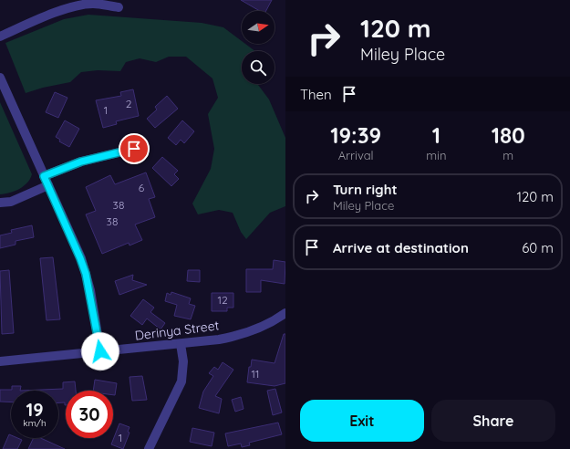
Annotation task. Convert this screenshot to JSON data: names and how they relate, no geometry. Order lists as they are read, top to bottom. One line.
{"streets":{"street":["Derinya Street"]},"house_numbers":["2","1","6","38","38","12","11","1"],"north":"right","page":{"turn":["120 m","Miley Place"],"then":"Then","eta":["19:39","Arrival","1","min","180","m"],"list":[{"name":"Turn right","note":"Miley Place","value":"120 m"},{"name":"Arrive at destination","value":"60 m"}],"speed":"19 km/h","limit":"30","buttons":["Exit","Share"]}}
